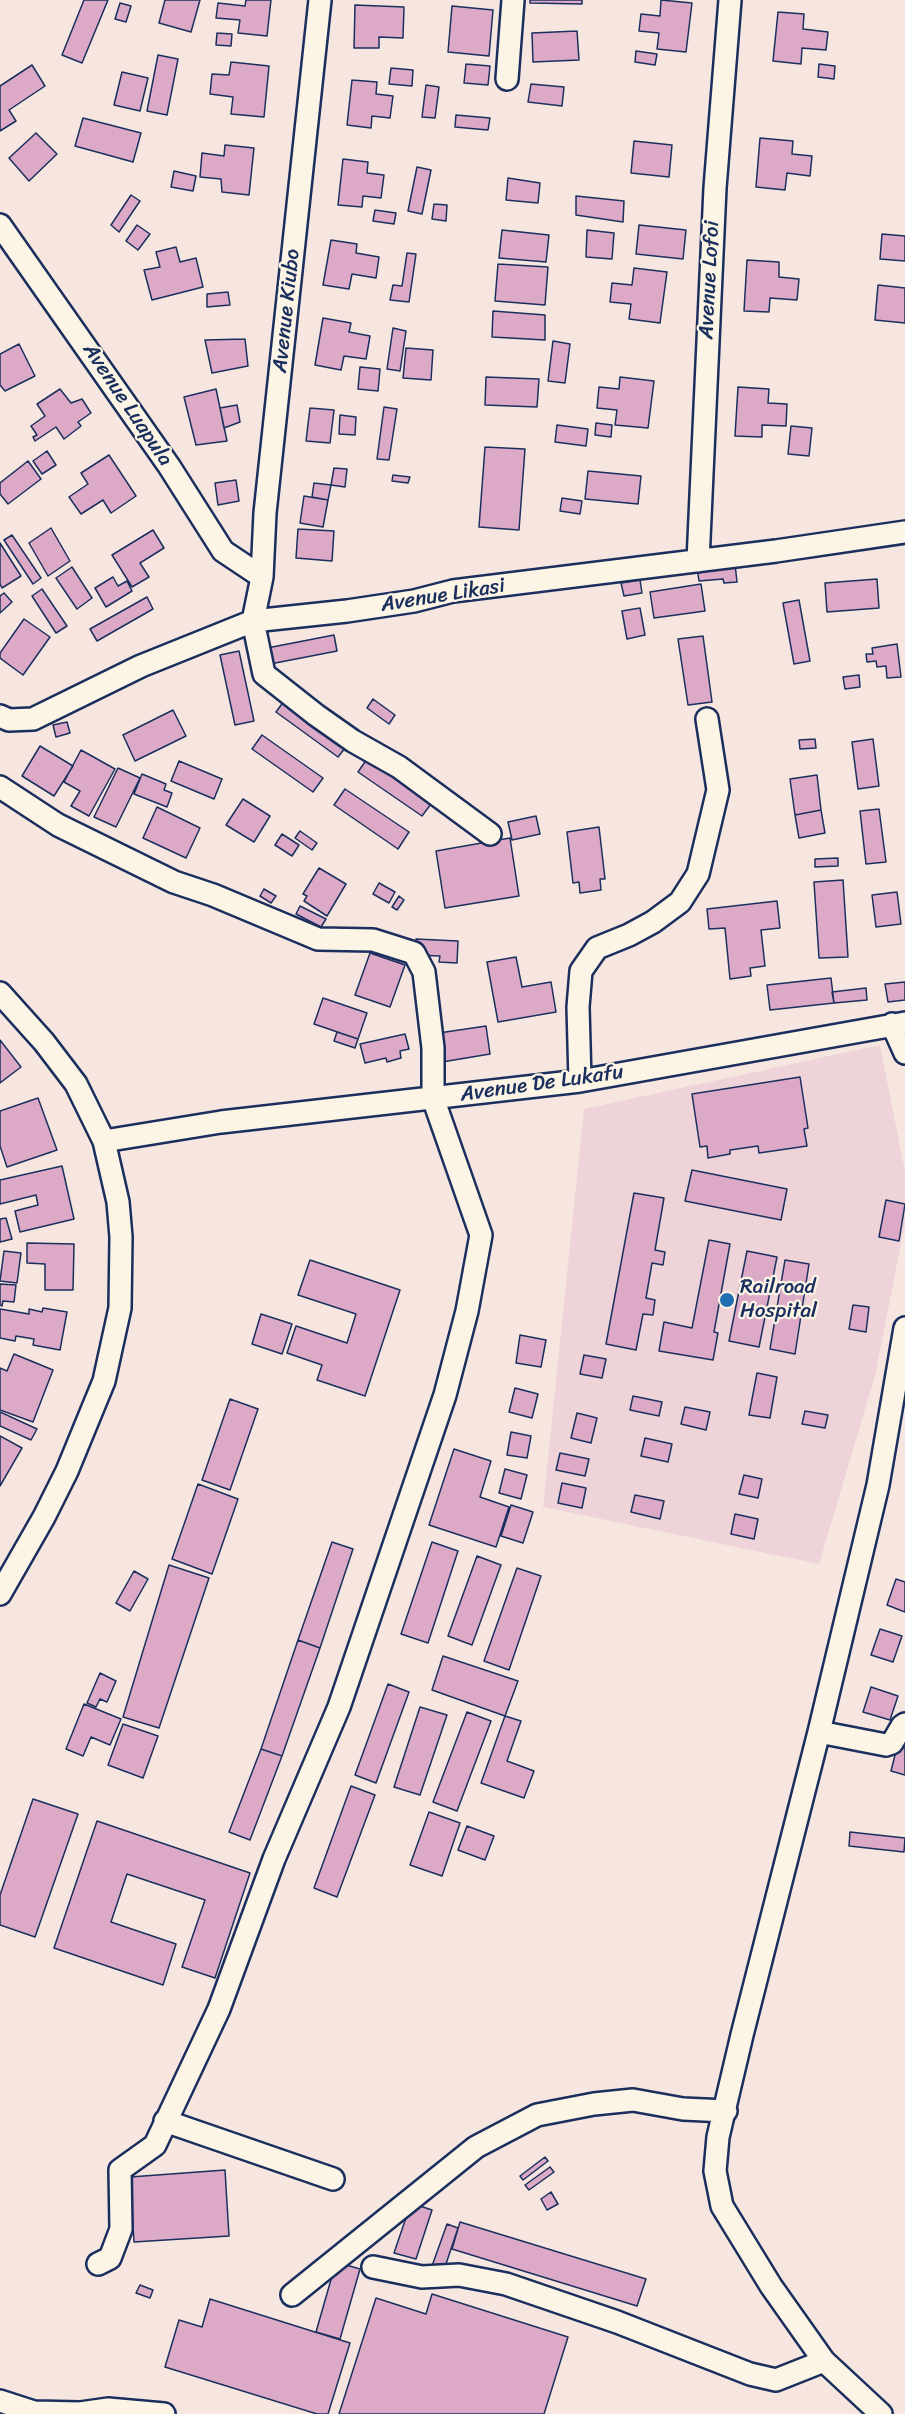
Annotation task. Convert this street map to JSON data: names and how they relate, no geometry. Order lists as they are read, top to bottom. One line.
{"streets":{"street":["Avenue Lofoi","Avenue Kiubo","Avenue Luapula","Avenue Likasi","Avenue De Lukafu"]},"crossings":[["Avenue Lofoi","Avenue Likasi"],["Avenue Kiubo","Avenue Luapula"],["Avenue Kiubo","Avenue Likasi"]],"places":["Railroad Hospital"]}
